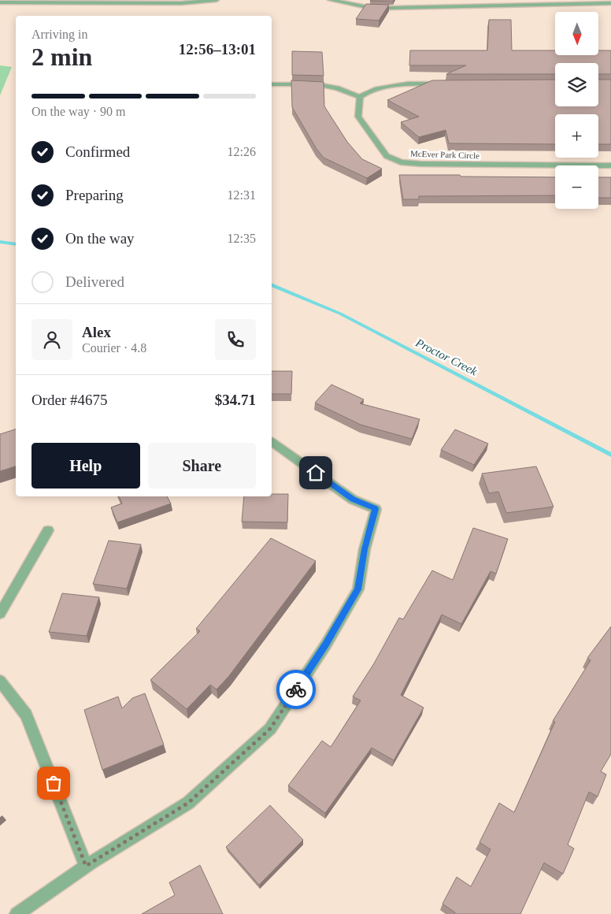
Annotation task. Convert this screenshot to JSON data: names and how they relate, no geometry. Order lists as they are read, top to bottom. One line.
{"streets":{"street":["McEver Park Circle"]},"water":["Proctor Creek"],"north":"bottom","page":{"map_buttons":["+","−"],"heading":["2 min","Arriving in","12:56–13:01"],"panel":["Alex","Courier · 4.8","Order #4675","$34.71"],"bar":"On the way · 90 m","list":[["Confirmed","12:26"],["Preparing","12:31"],["On the way","12:35"],"Delivered"],"buttons":["Help","Share"]}}
